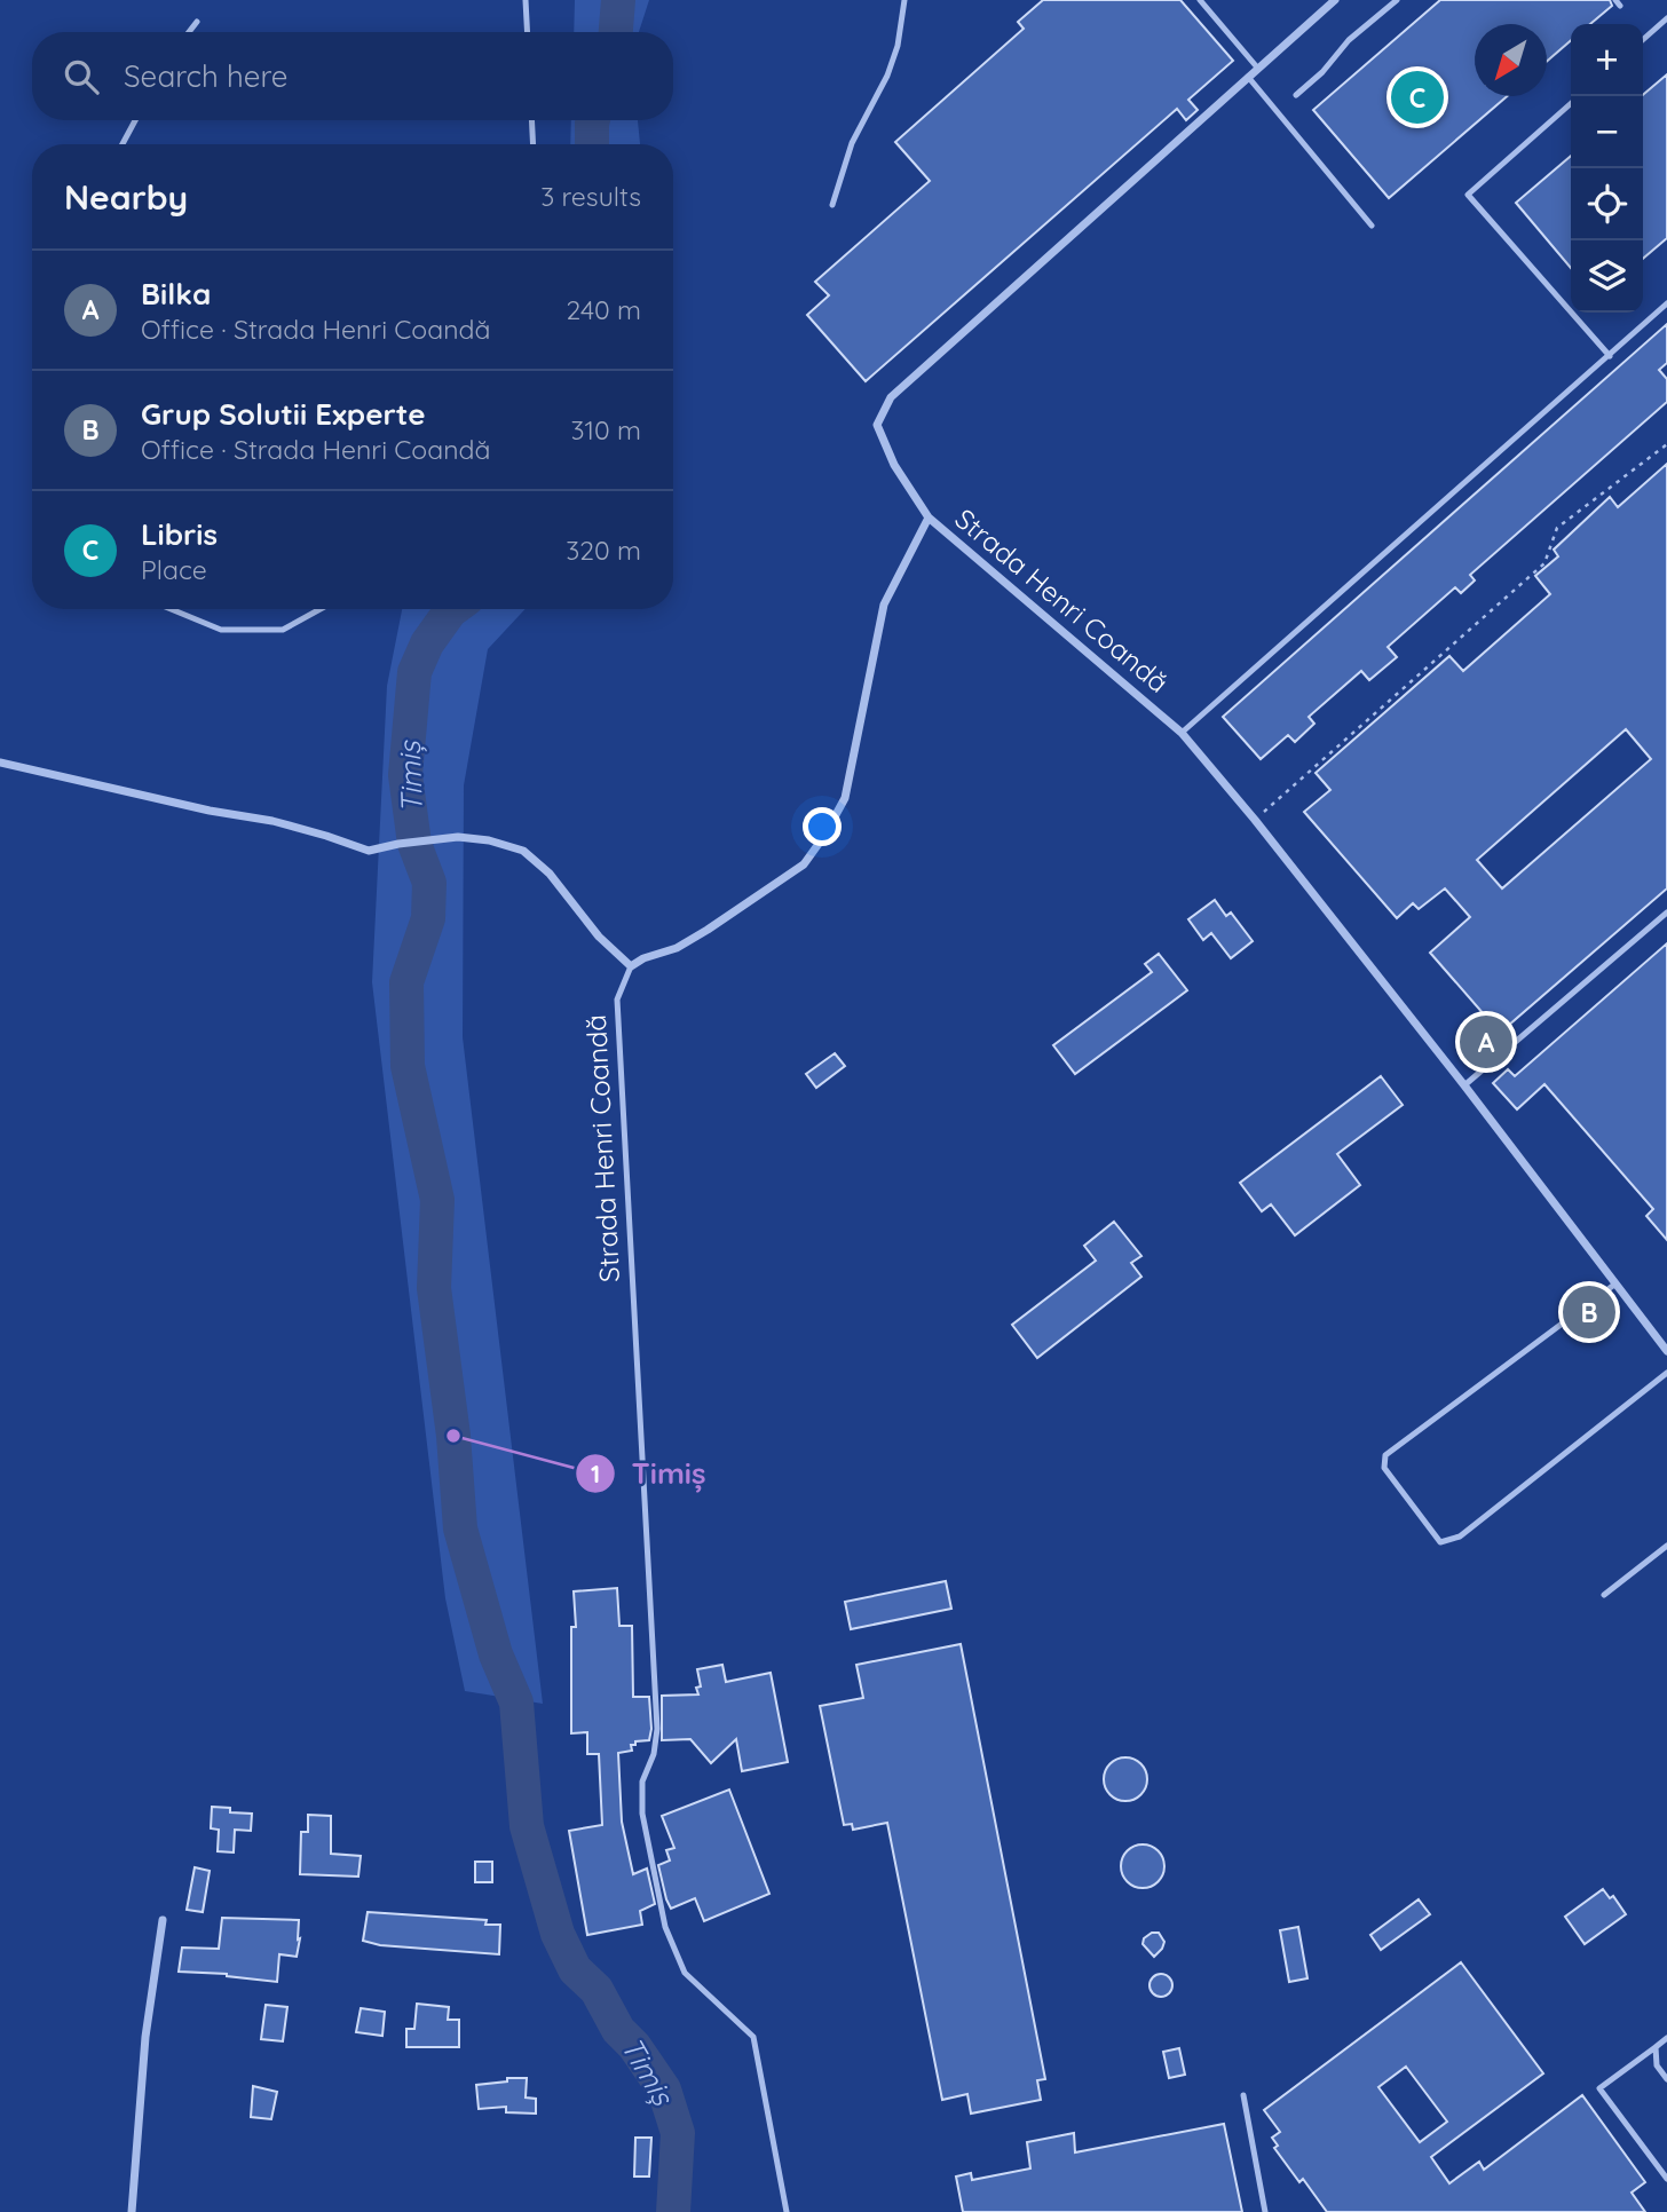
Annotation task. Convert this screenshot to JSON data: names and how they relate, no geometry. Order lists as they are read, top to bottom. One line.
{"streets":{"street":["Strada Henri Coandă"]},"water":["Timiș"],"places":["Timiș"],"north":"bottom left","page":{"map_buttons":["+","−"],"search":"Search here","pins":["C","A","B"],"heading":["Nearby","3 results"],"list":[{"mark":"A","name":"Bilka","note":"Office · Strada Henri Coandă","value":"240 m"},{"mark":"B","name":"Grup Solutii Experte","note":"Office · Strada Henri Coandă","value":"310 m"},{"mark":"C","name":"Libris","note":"Place","value":"320 m"}]}}
